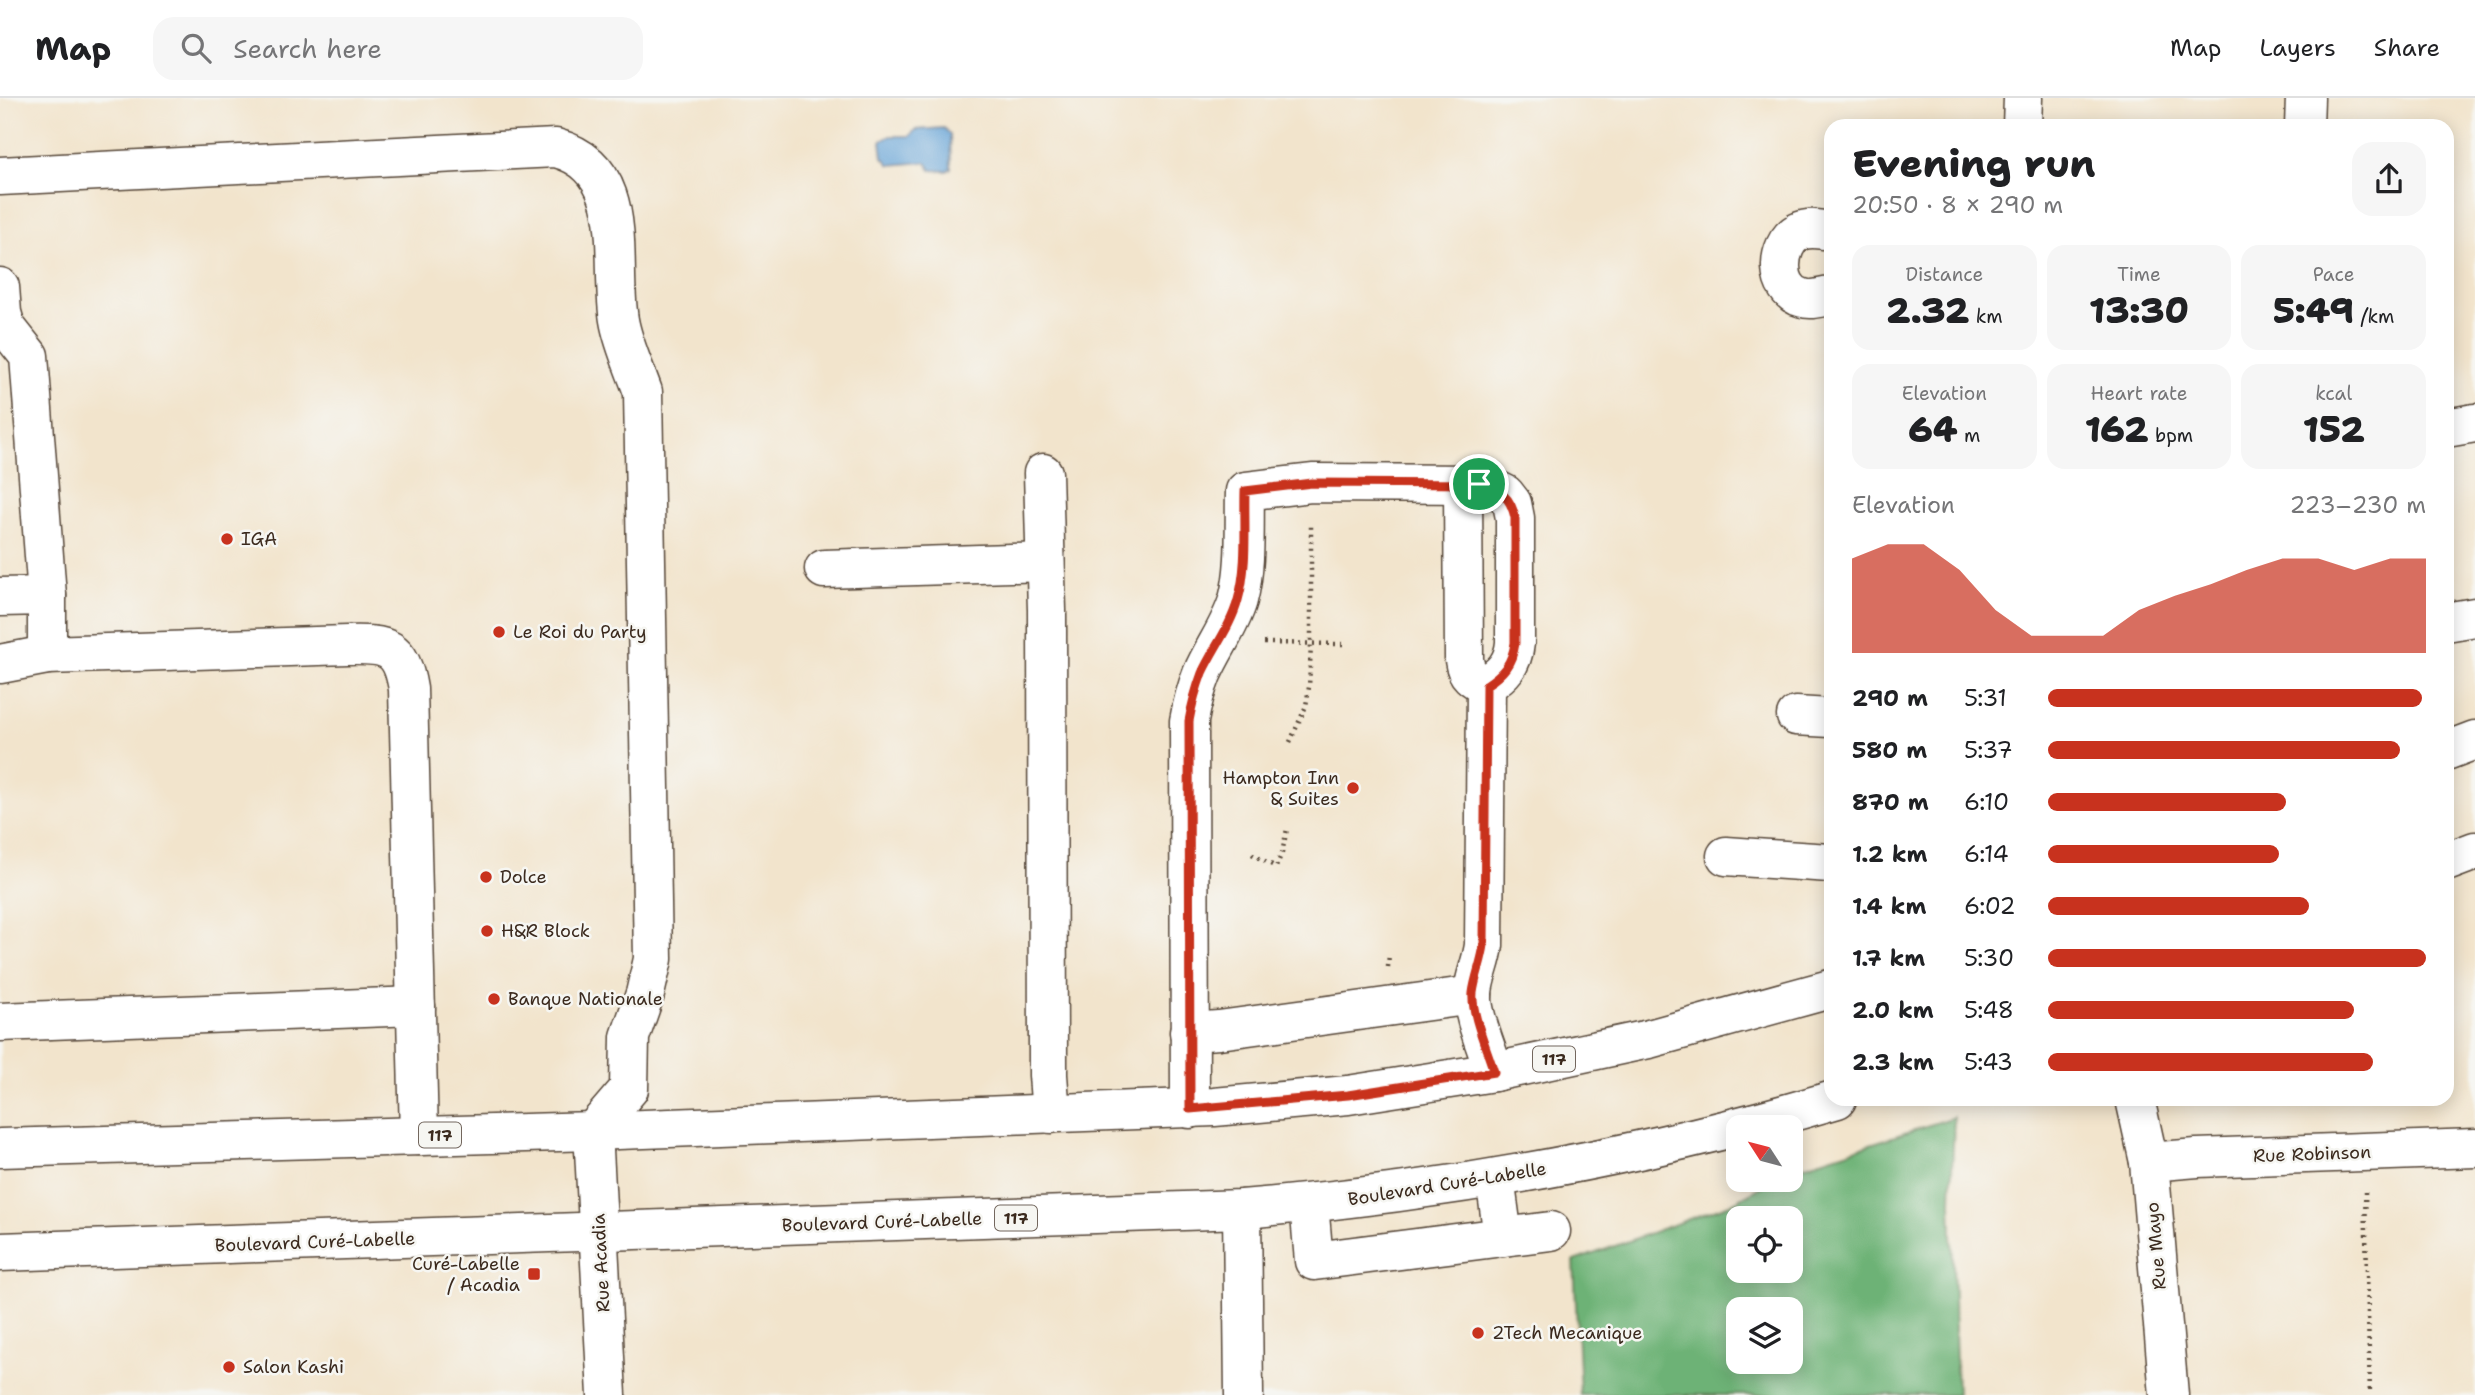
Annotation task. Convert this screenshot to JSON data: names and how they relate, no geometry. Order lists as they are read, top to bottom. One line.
{"streets":{"main road":["117","Rue Robinson","Boulevard Curé-Labelle","Rue Mayo","Rue Acadia"]},"crossings":[["117","Rue Acadia"],["Rue Robinson","Rue Mayo"],["Boulevard Curé-Labelle","Rue Acadia"]],"places":{"other":["IGA","Le Roi du Party","Hampton Inn & Suites","Dolce","H&R Block","Banque Nationale","2Tech Mecanique","Salon Kashi"],"transit":["Curé-Labelle / Acadia"]},"north":"top left","page":{"header":"Map","search":"Search here","nav":["Map","Layers","Share"],"heading":["Evening run","20:50 · 8 × 290 m"],"stats":[["Distance","2.32 km"],["Time","13:30"],["Pace","5:49 /km"],["Elevation","64 m"],["Heart rate","162 bpm"],["kcal","152"]],"chart":["Elevation","223–230 m"],"list":[{"name":"290 m","note":"5:31"},{"name":"580 m","note":"5:37"},{"name":"870 m","note":"6:10"},{"name":"1.2 km","note":"6:14"},{"name":"1.4 km","note":"6:02"},{"name":"1.7 km","note":"5:30"},{"name":"2.0 km","note":"5:48"},{"name":"2.3 km","note":"5:43"}]}}
